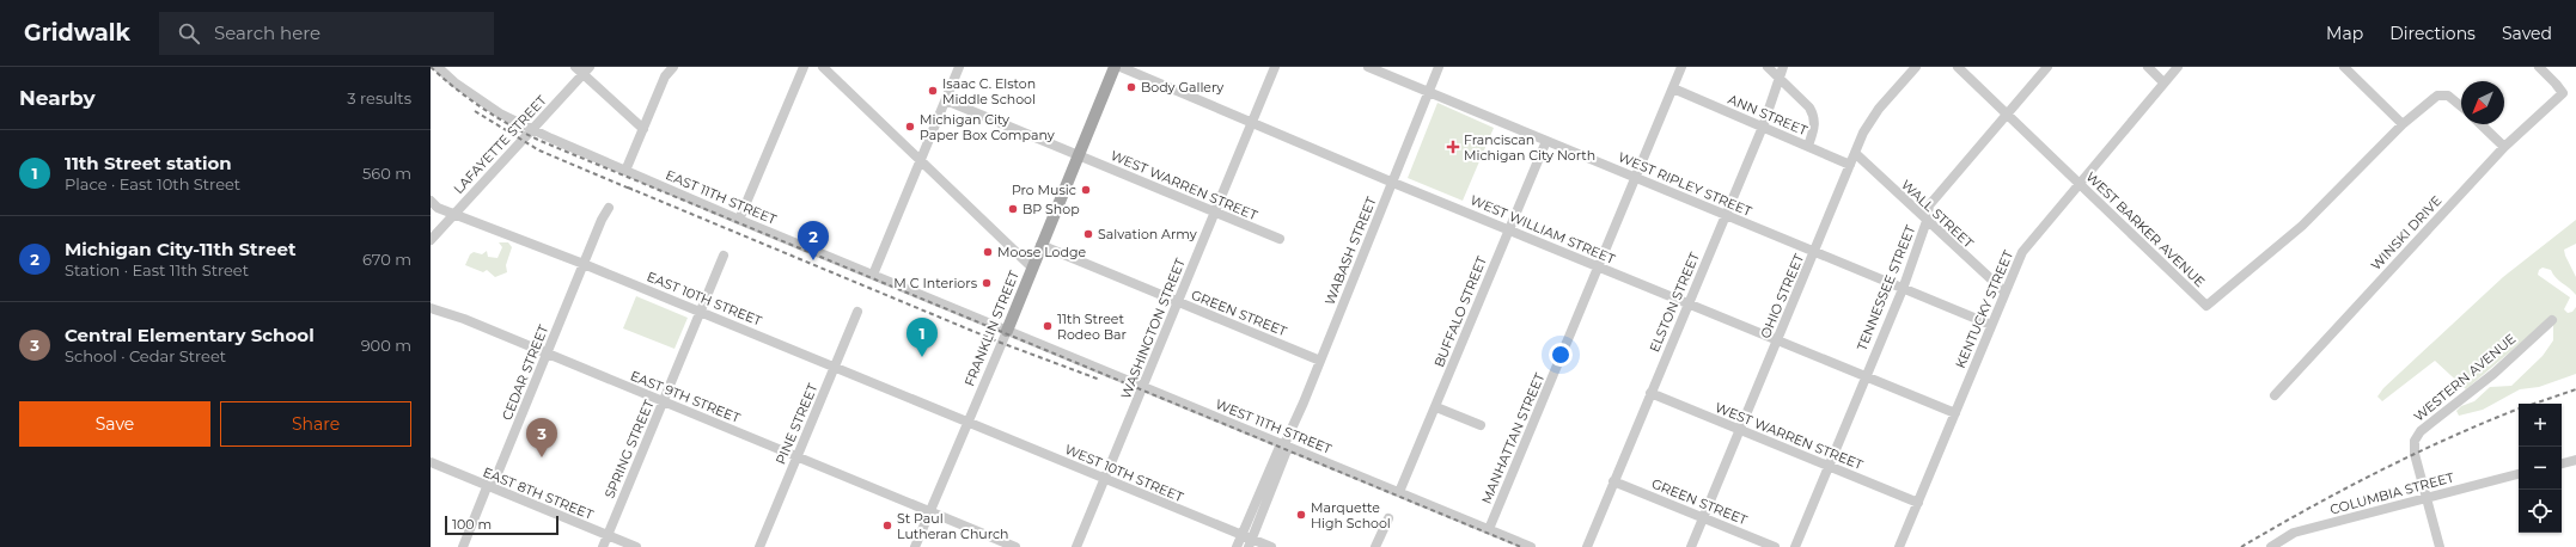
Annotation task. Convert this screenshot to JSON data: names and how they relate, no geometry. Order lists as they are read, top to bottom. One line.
{"streets":{"main road":["FRANKLIN STREET"],"street":["ANN STREET","LAFAYETTE STREET","WEST RIPLEY STREET","WEST WARREN STREET","EAST 11TH STREET","WALL STREET","WEST WILLIAM STREET","WEST BARKER AVENUE","WINSKI DRIVE","WABASH STREET","TENNESSEE STREET","OHIO STREET","EAST 10TH STREET","ELSTON STREET","KENTUCKY STREET","BUFFALO STREET","GREEN STREET","WASHINGTON STREET","CEDAR STREET","WESTERN AVENUE","EAST 9TH STREET","PINE STREET","WEST 11TH STREET","MANHATTAN STREET","SPRING STREET","WEST 10TH STREET","EAST 8TH STREET","COLUMBIA STREET"]},"crossings":[["ANN STREET","OHIO STREET"],["ANN STREET","ELSTON STREET"],["ANN STREET","MANHATTAN STREET"],["LAFAYETTE STREET","EAST 11TH STREET"],["LAFAYETTE STREET","EAST 10TH STREET"],["WEST RIPLEY STREET","WABASH STREET"],["WEST RIPLEY STREET","TENNESSEE STREET"],["WEST RIPLEY STREET","OHIO STREET"],["WEST RIPLEY STREET","ELSTON STREET"],["WEST RIPLEY STREET","KENTUCKY STREET"],["WEST RIPLEY STREET","BUFFALO STREET"],["WEST RIPLEY STREET","MANHATTAN STREET"],["WEST WARREN STREET","TENNESSEE STREET"],["WEST WARREN STREET","OHIO STREET"],["WEST WARREN STREET","ELSTON STREET"],["WEST WARREN STREET","KENTUCKY STREET"],["WEST WARREN STREET","FRANKLIN STREET"],["WEST WARREN STREET","WASHINGTON STREET"],["EAST 11TH STREET","FRANKLIN STREET"],["EAST 11TH STREET","WEST 11TH STREET"],["WALL STREET","TENNESSEE STREET"],["WALL STREET","OHIO STREET"],["WALL STREET","KENTUCKY STREET"],["WEST WILLIAM STREET","WABASH STREET"],["WEST WILLIAM STREET","TENNESSEE STREET"],["WEST WILLIAM STREET","OHIO STREET"],["WEST WILLIAM STREET","ELSTON STREET"],["WEST WILLIAM STREET","KENTUCKY STREET"],["WEST WILLIAM STREET","BUFFALO STREET"],["WEST WILLIAM STREET","WASHINGTON STREET"],["WEST WILLIAM STREET","MANHATTAN STREET"],["WEST BARKER AVENUE","TENNESSEE STREET"],["WEST BARKER AVENUE","KENTUCKY STREET"],["WABASH STREET","GREEN STREET"],["WABASH STREET","WEST 11TH STREET"],["WABASH STREET","WEST 10TH STREET"],["OHIO STREET","GREEN STREET"],["EAST 10TH STREET","FRANKLIN STREET"],["EAST 10TH STREET","CEDAR STREET"],["EAST 10TH STREET","PINE STREET"],["EAST 10TH STREET","SPRING STREET"],["EAST 10TH STREET","WEST 10TH STREET"],["ELSTON STREET","GREEN STREET"],["BUFFALO STREET","WEST 11TH STREET"],["GREEN STREET","FRANKLIN STREET"],["GREEN STREET","WASHINGTON STREET"],["FRANKLIN STREET","EAST 9TH STREET"],["FRANKLIN STREET","WEST 11TH STREET"],["FRANKLIN STREET","WEST 10TH STREET"],["WASHINGTON STREET","WEST 11TH STREET"],["WASHINGTON STREET","WEST 10TH STREET"],["CEDAR STREET","EAST 9TH STREET"],["CEDAR STREET","EAST 8TH STREET"],["WESTERN AVENUE","COLUMBIA STREET"],["EAST 9TH STREET","PINE STREET"],["EAST 9TH STREET","SPRING STREET"],["WEST 11TH STREET","MANHATTAN STREET"],["SPRING STREET","EAST 8TH STREET"]],"places":{"other":["Body Gallery","Isaac C. Elston Middle School","Michigan City Paper Box Company","Pro Music","BP Shop","Salvation Army","Moose Lodge","M C Interiors","11th Street Rodeo Bar","Marquette High School","St Paul Lutheran Church"],"health":["Franciscan Michigan City North"]},"scale_bar":"100 m","north":"bottom left","page":{"header":"Gridwalk","search":"Search here","nav":["Map","Directions","Saved"],"heading":["Nearby","3 results"],"list":[{"mark":"1","name":"11th Street station","note":"Place · East 10th Street","value":"560 m"},{"mark":"2","name":"Michigan City-11th Street","note":"Station · East 11th Street","value":"670 m"},{"mark":"3","name":"Central Elementary School","note":"School · Cedar Street","value":"900 m"}],"pins":["2","1","3"],"buttons":["Save","Share"],"map_buttons":["+","−"],"scale":"100 m"}}
